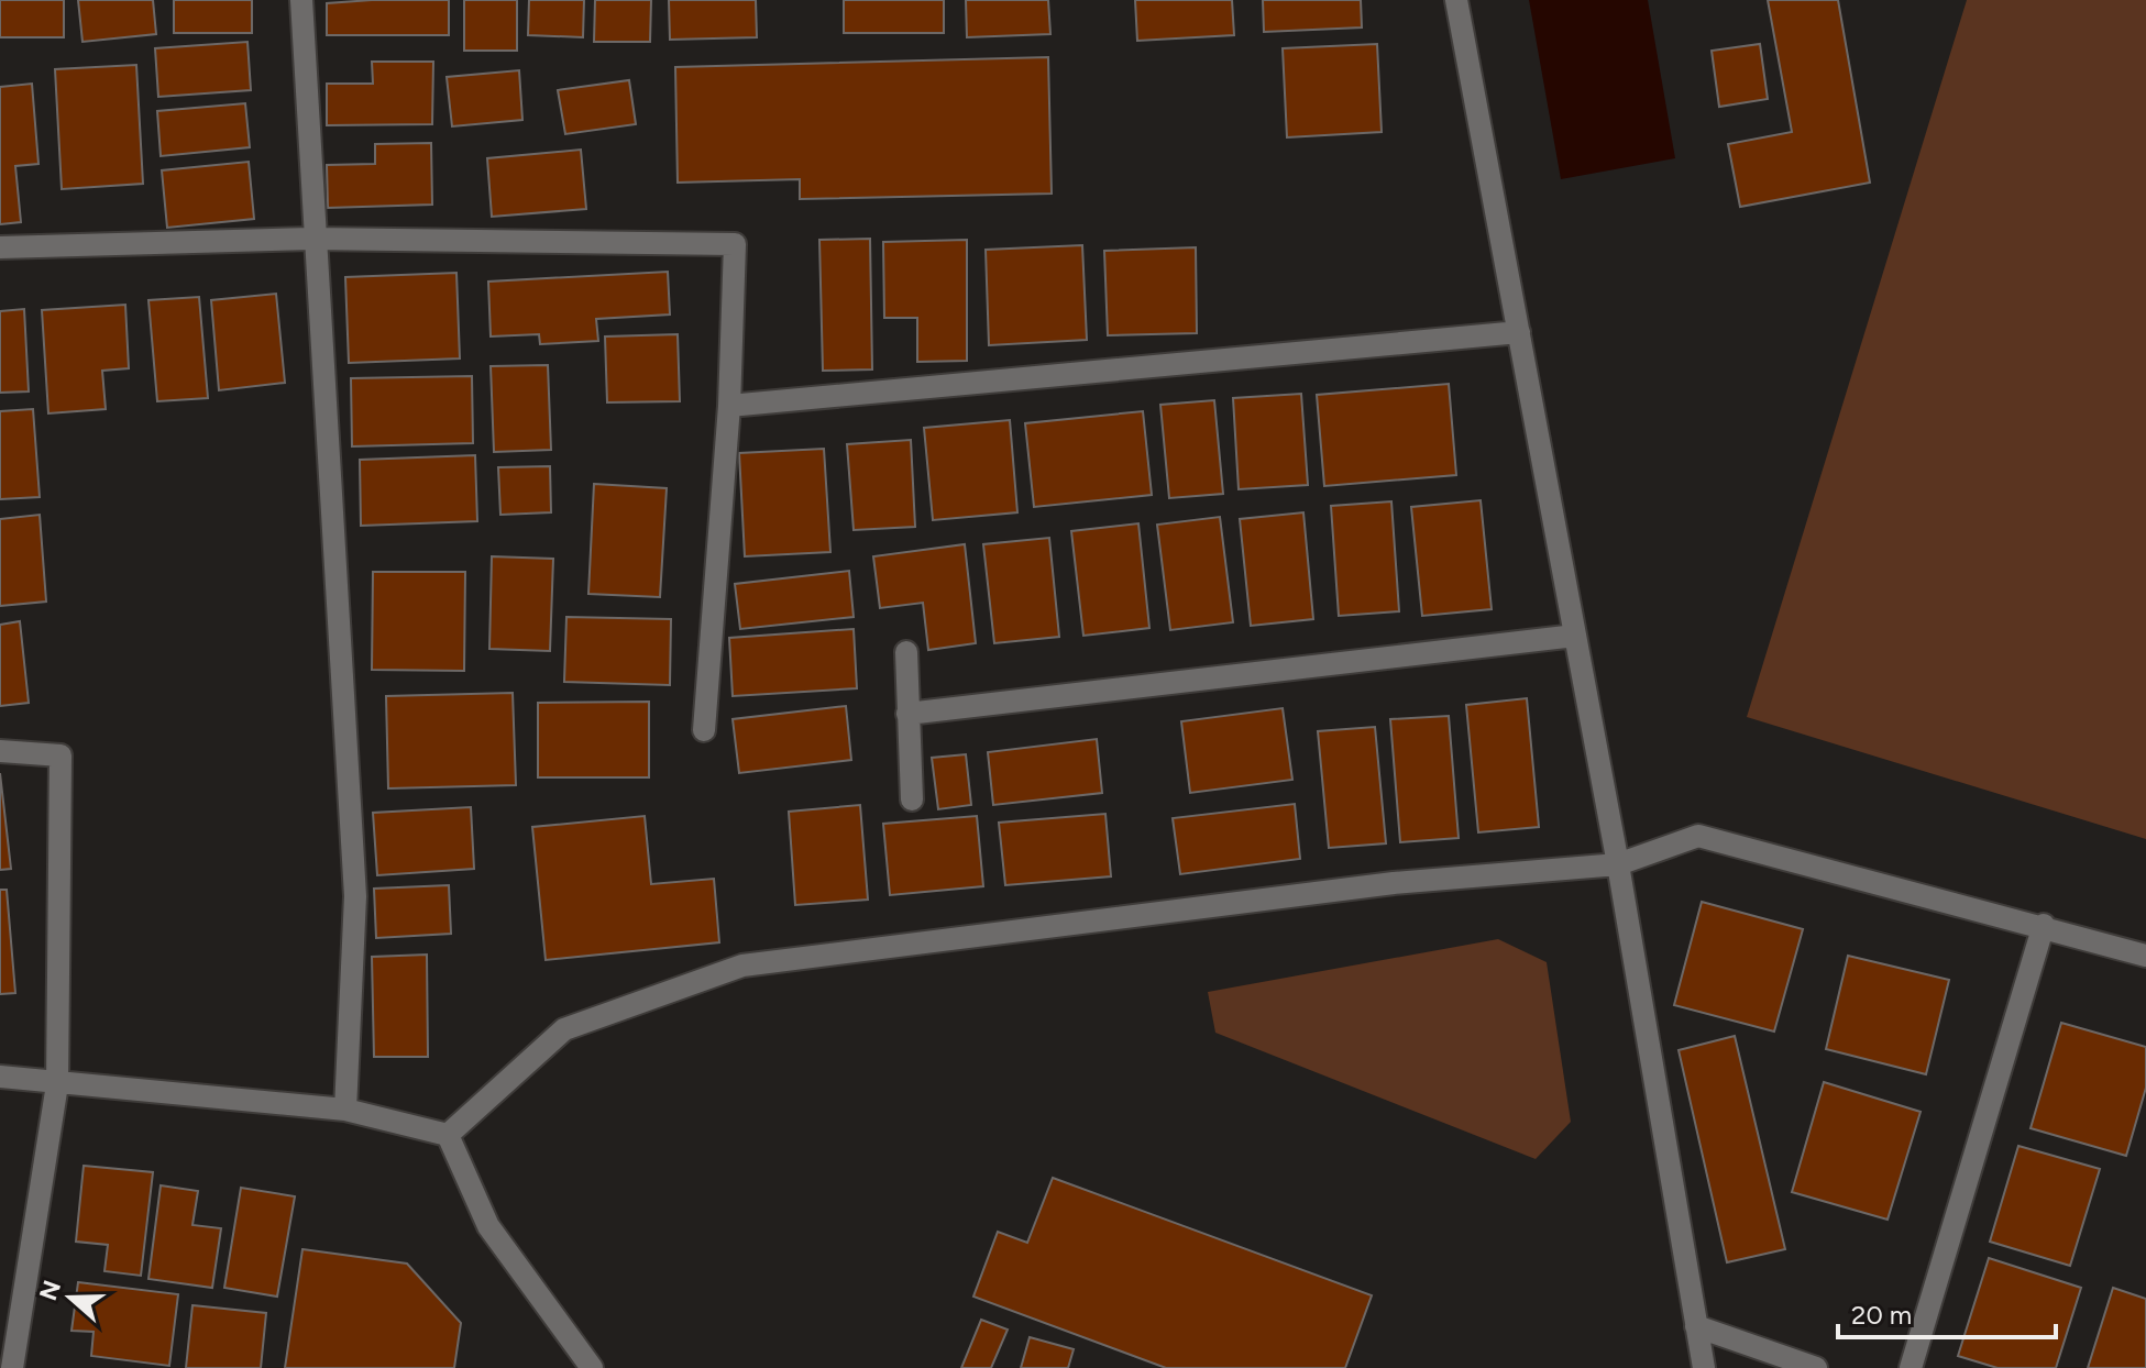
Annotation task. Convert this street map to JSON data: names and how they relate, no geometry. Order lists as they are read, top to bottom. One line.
{"scale_bar":"20 m","north":"left"}
